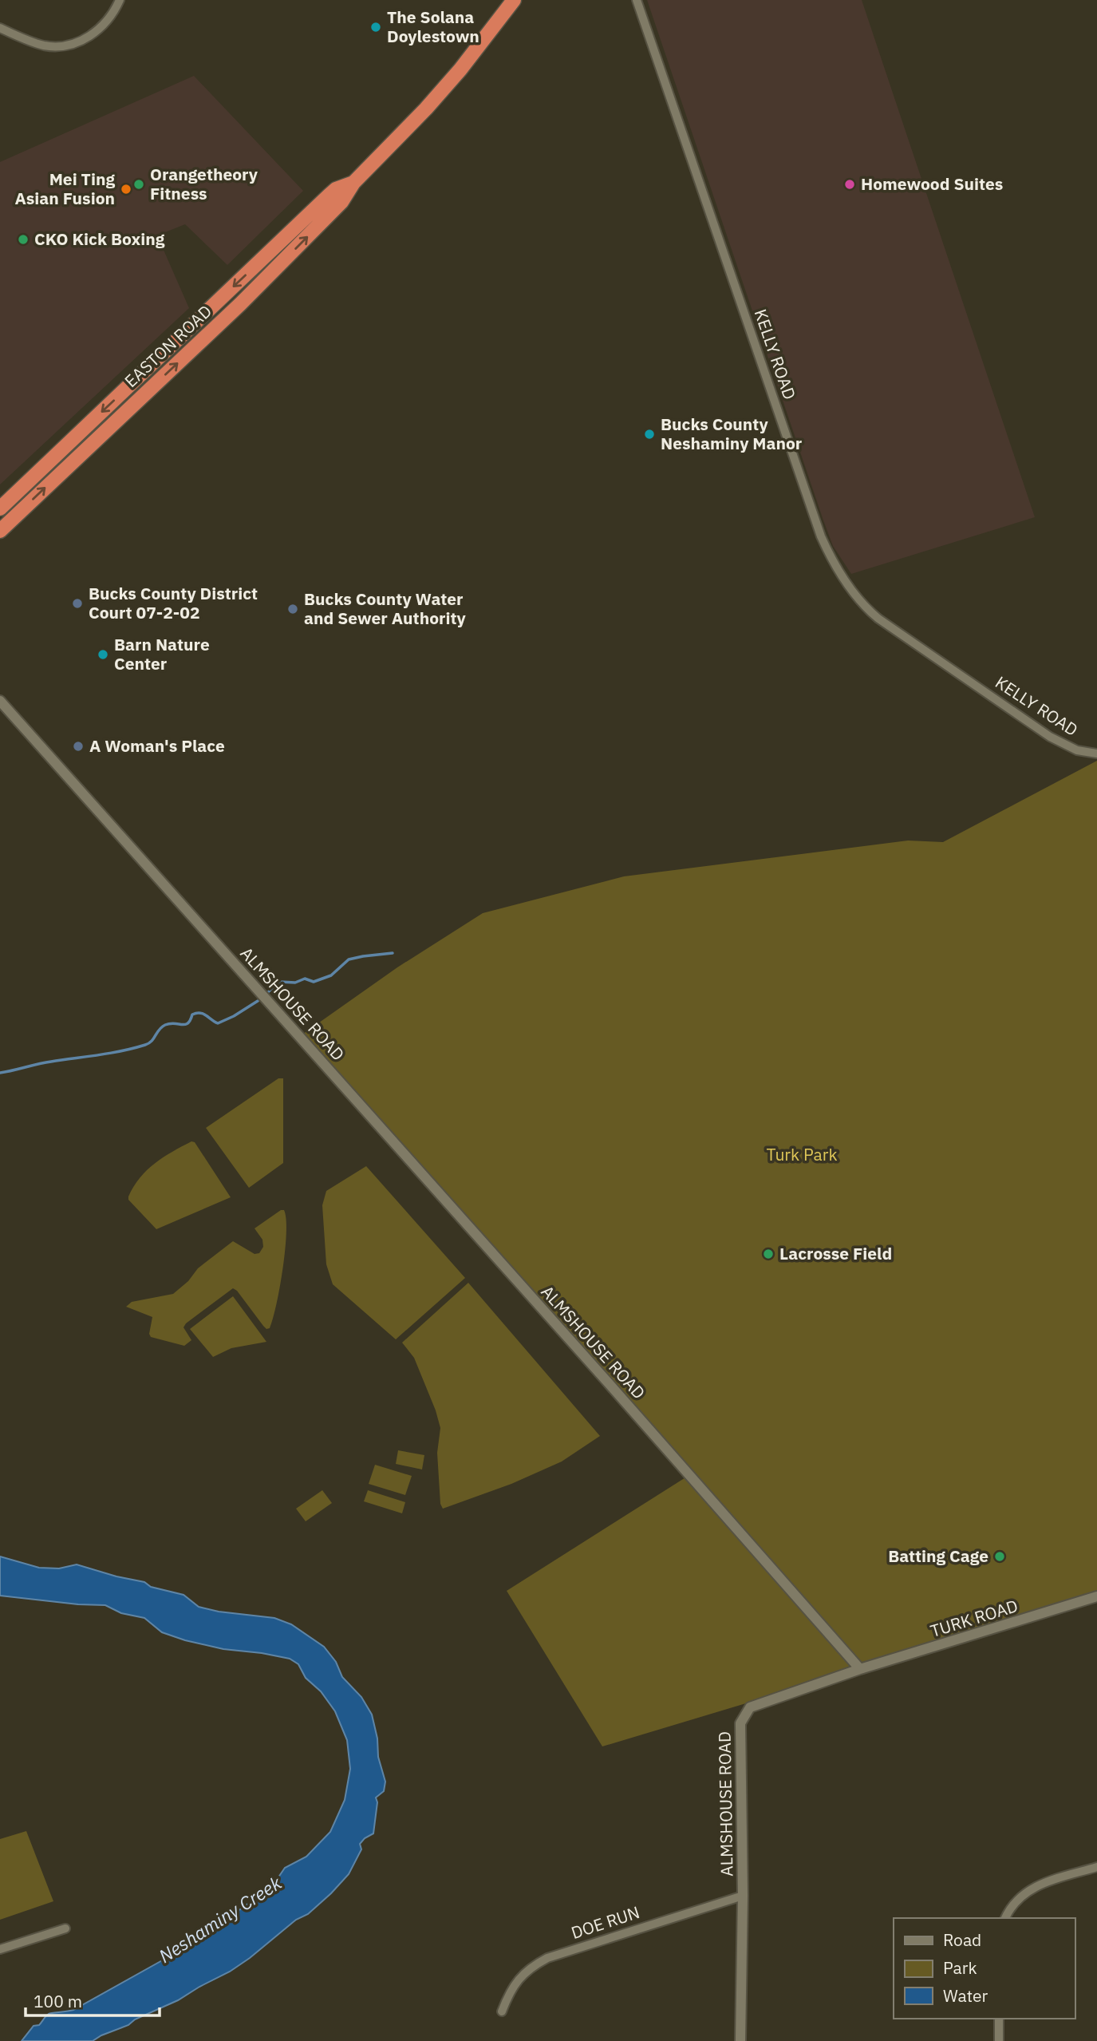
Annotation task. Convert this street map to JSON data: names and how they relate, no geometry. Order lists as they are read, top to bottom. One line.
{"streets":{"highway":["EASTON ROAD"],"street":["KELLY ROAD","ALMSHOUSE ROAD","TURK ROAD","DOE RUN"]},"crossings":[["ALMSHOUSE ROAD","TURK ROAD"],["ALMSHOUSE ROAD","DOE RUN"]],"water":["Neshaminy Creek"],"parks":["Turk Park"],"places":["The Solana Doylestown","Orangetheory Fitness","Homewood Suites","Mei Ting Asian Fusion","CKO Kick Boxing","Bucks County Neshaminy Manor","Bucks County District Court 07-2-02","Bucks County Water and Sewer Authority","Barn Nature Center","A Woman's Place","Lacrosse Field","Batting Cage"],"legend":["Road","Park","Water"],"scale_bar":"100 m"}
